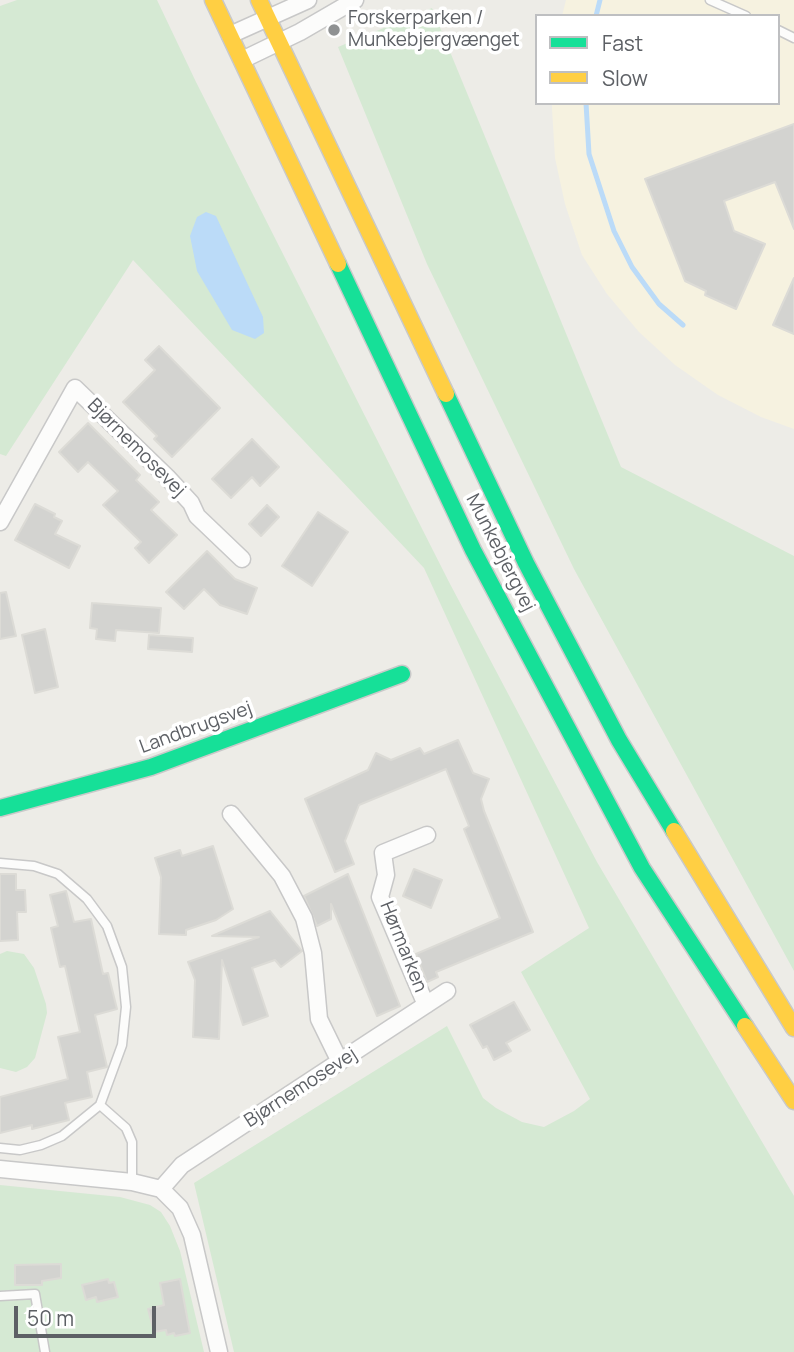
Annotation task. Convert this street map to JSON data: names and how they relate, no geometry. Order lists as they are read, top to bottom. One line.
{"streets":{"street":["Bjørnemosevej","Munkebjergvej","Landbrugsvej","Hørmarken"]},"crossings":[["Bjørnemosevej","Hørmarken"]],"places":["Forskerparken / Munkebjergvænget"],"legend":["Fast","Slow"],"scale_bar":"50 m"}
